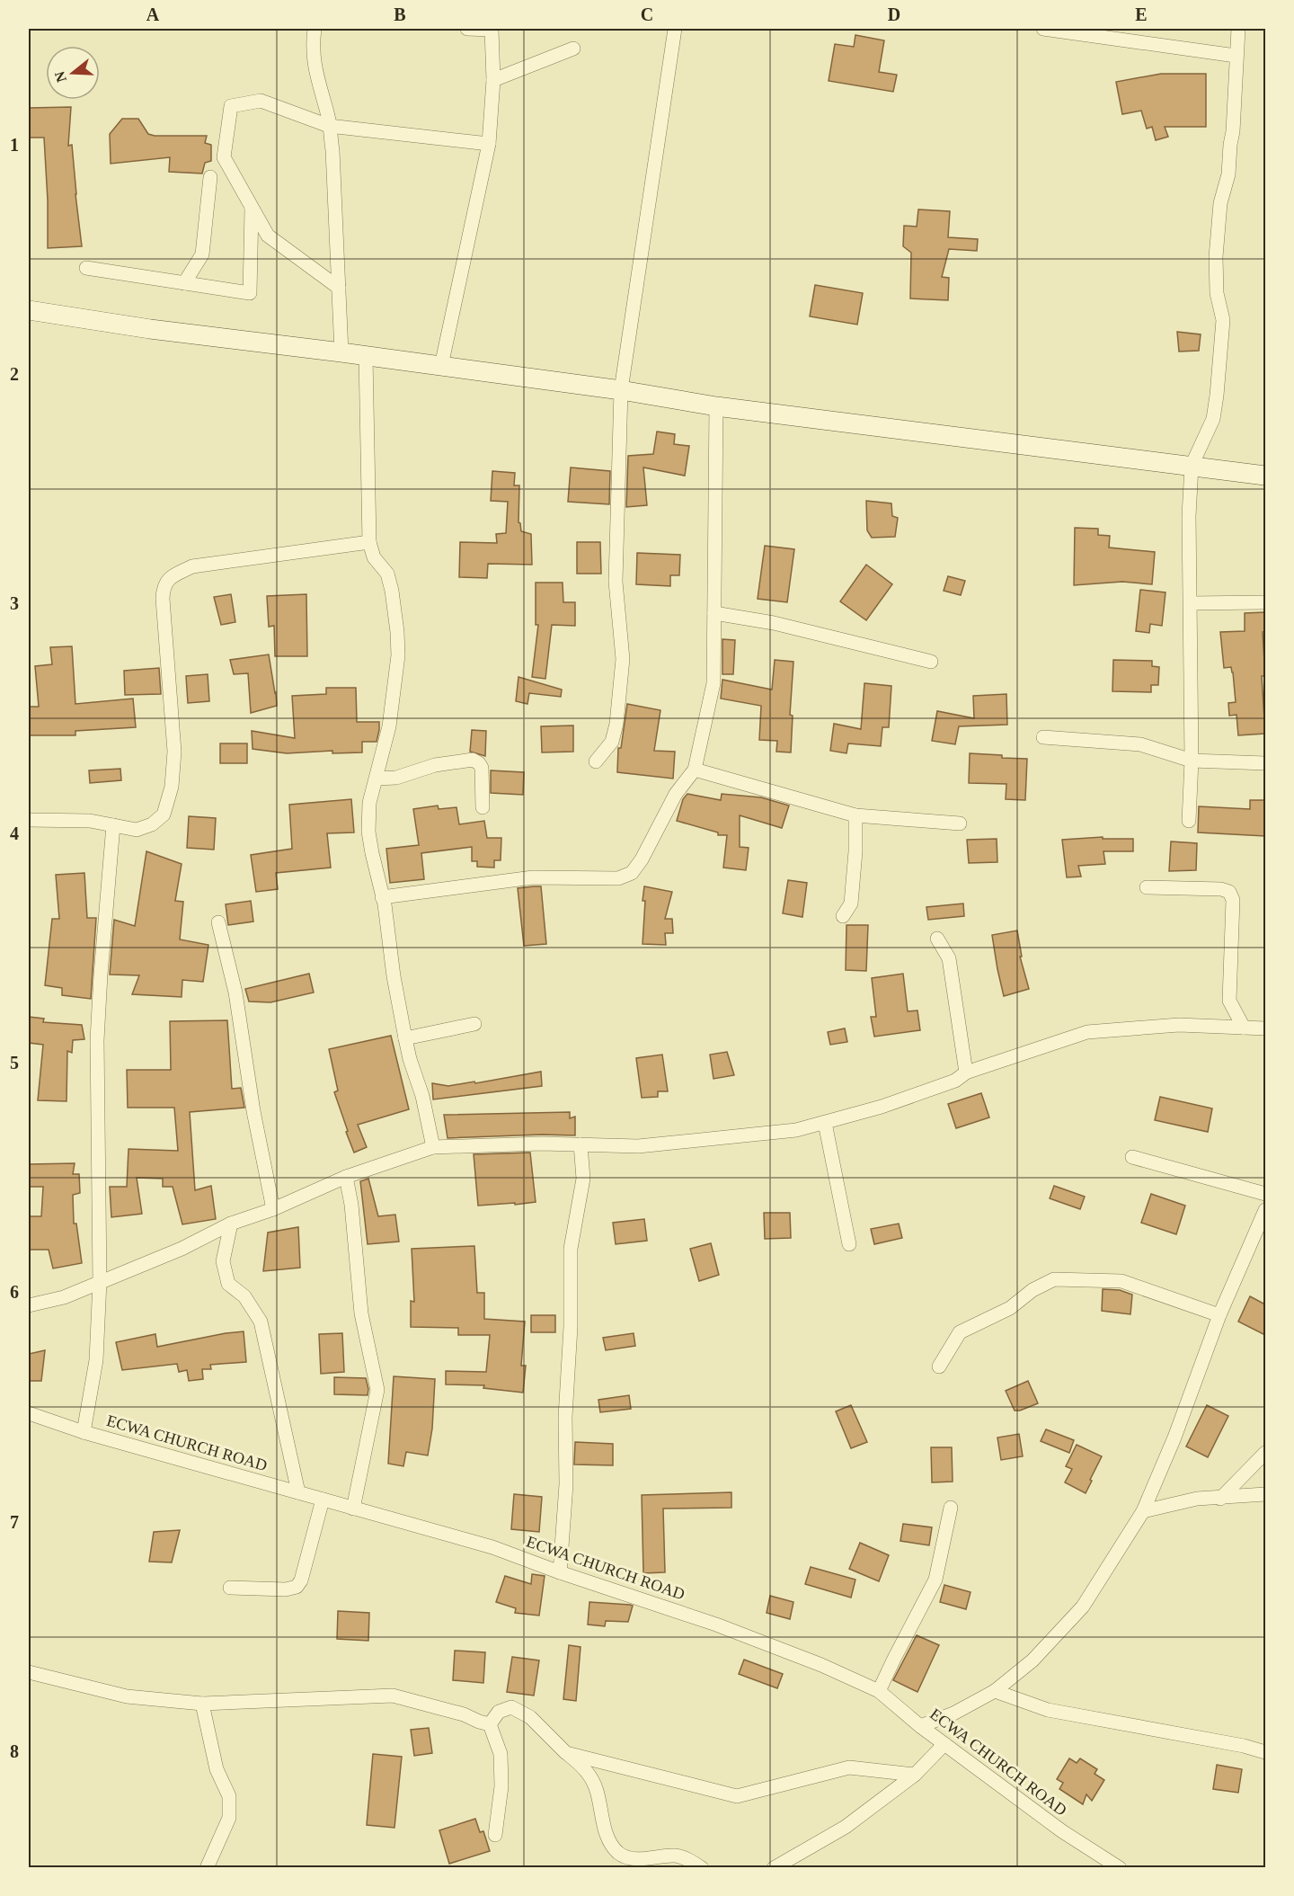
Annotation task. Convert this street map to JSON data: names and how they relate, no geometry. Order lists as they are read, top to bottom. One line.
{"streets":{"street":["ECWA CHURCH ROAD"]},"north":"left","grid":{"columns":["A","B","C","D","E"],"rows":["1","2","3","4","5","6","7","8"]}}
